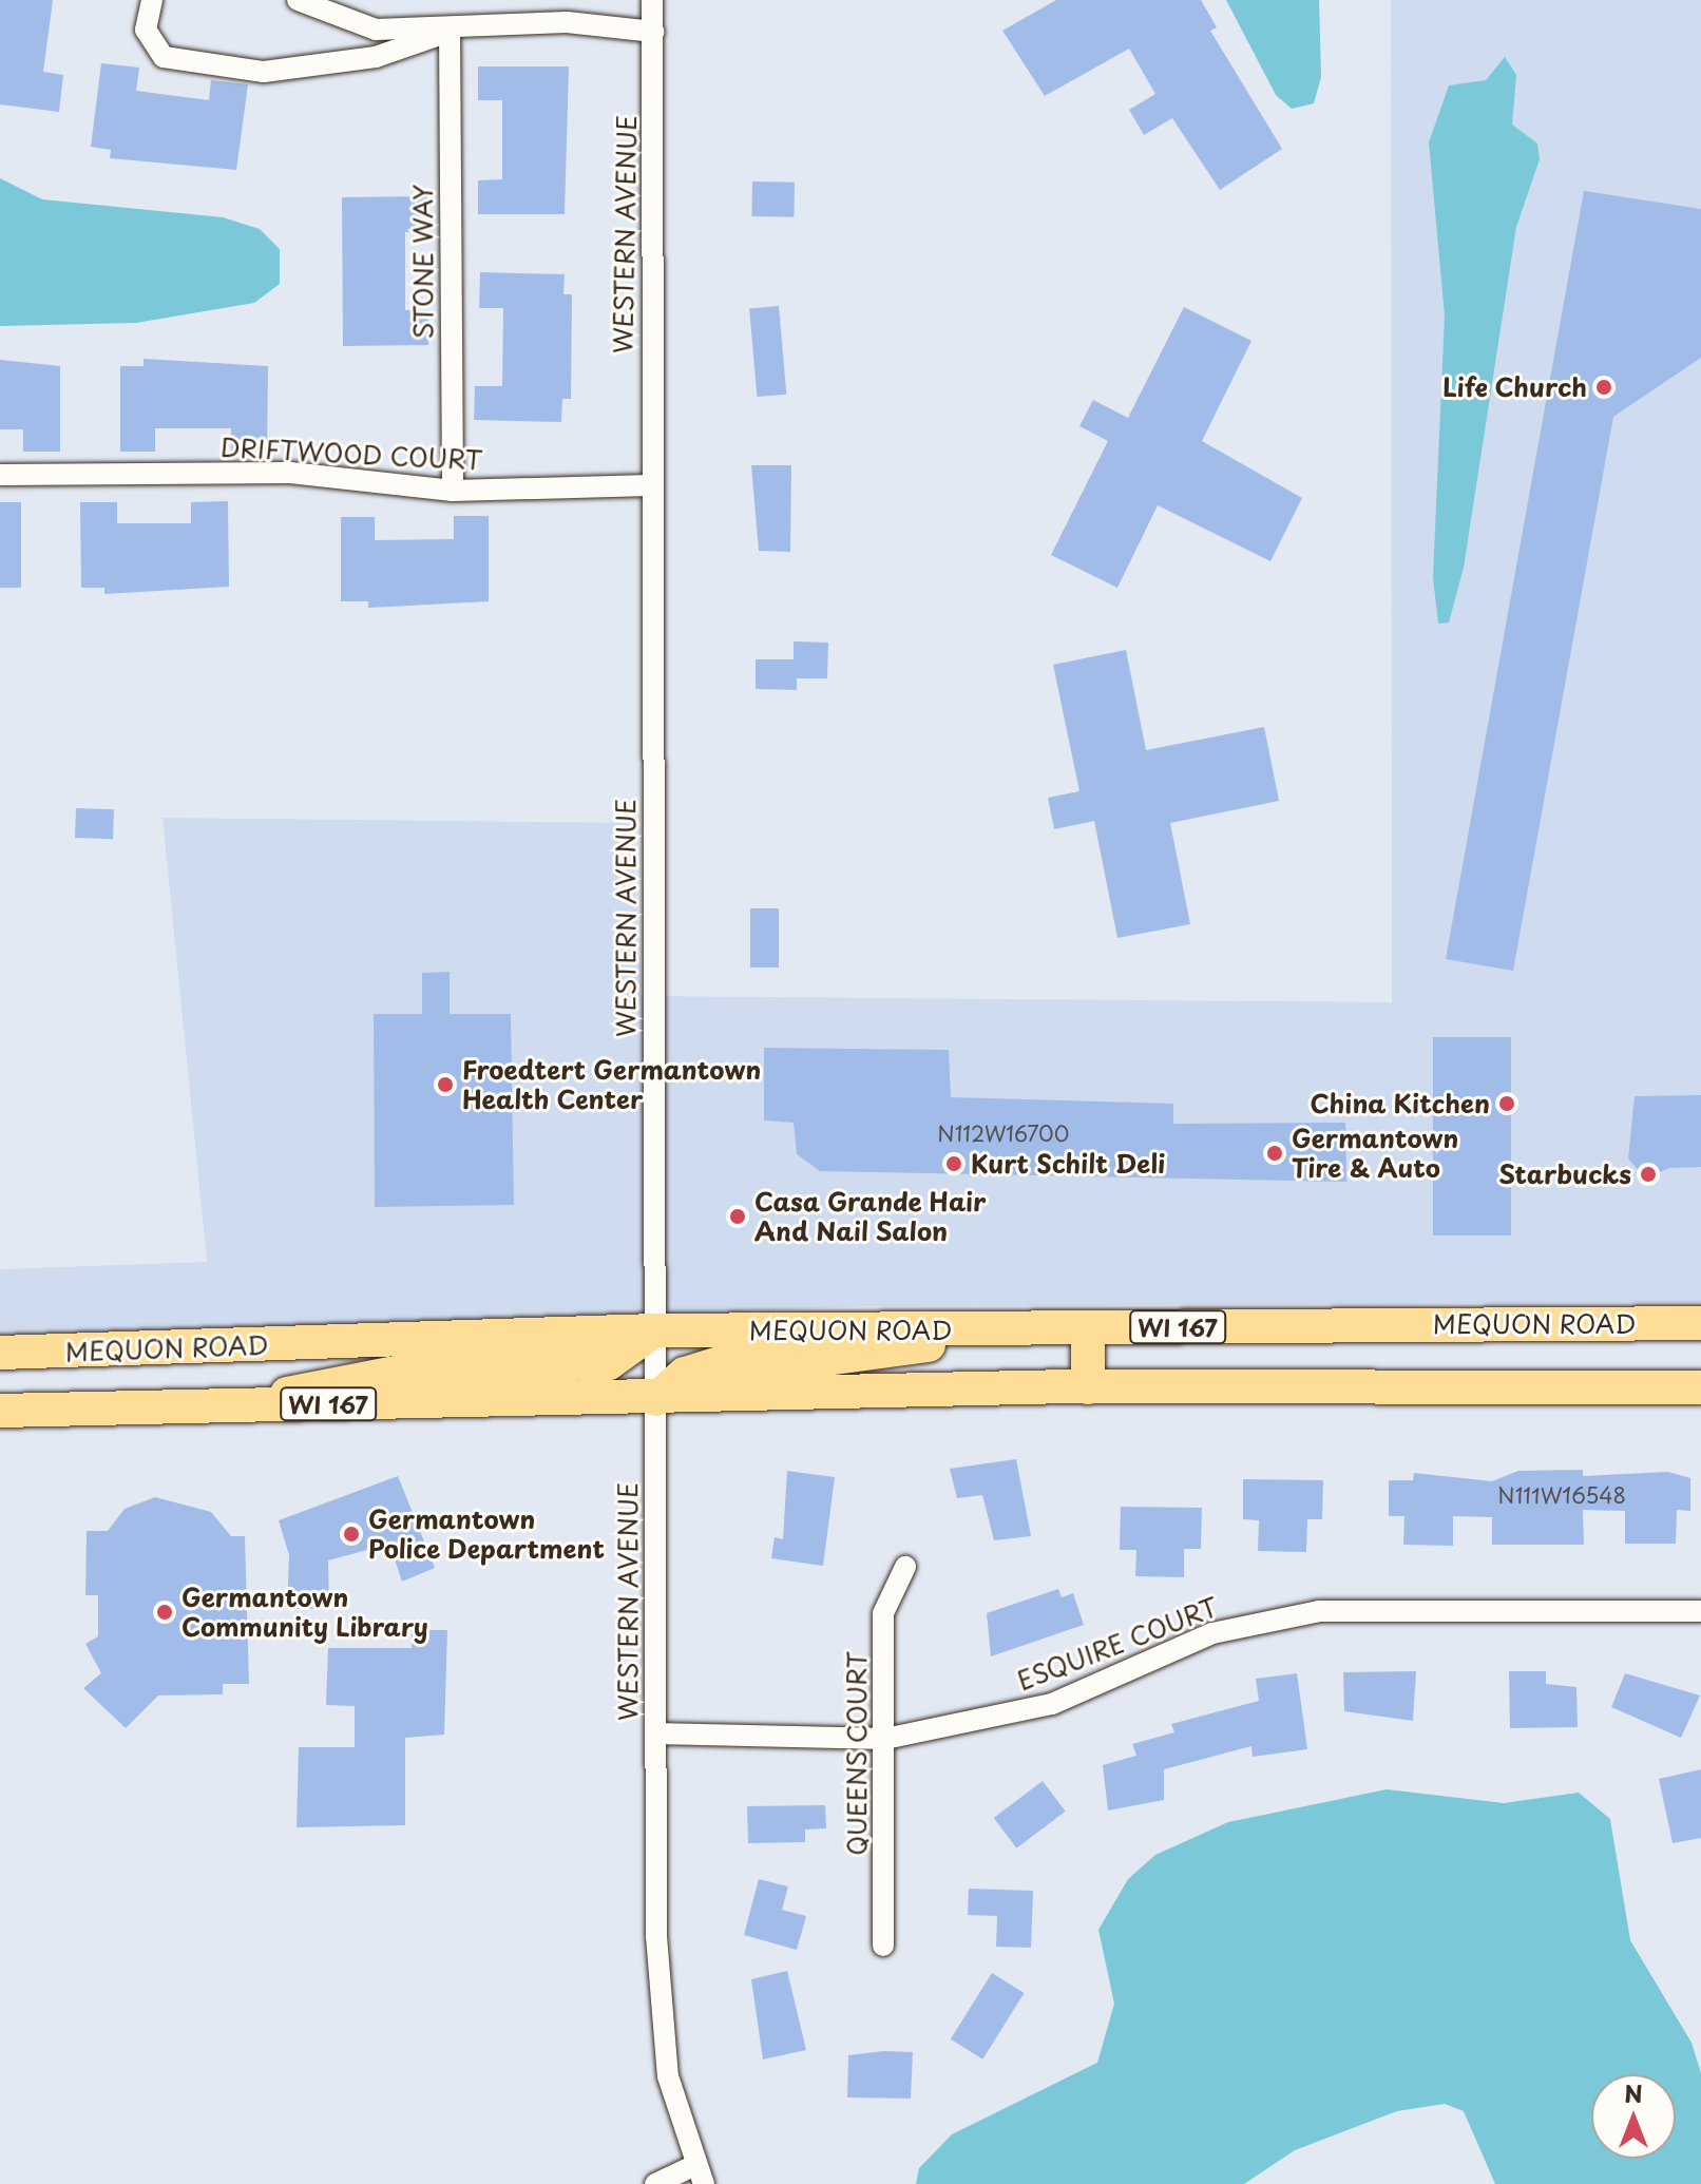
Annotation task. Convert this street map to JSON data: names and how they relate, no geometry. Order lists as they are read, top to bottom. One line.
{"streets":{"main road":["MEQUON ROAD","WI 167"],"street":["WESTERN AVENUE","STONE WAY","DRIFTWOOD COURT","ESQUIRE COURT","QUEENS COURT"]},"crossings":[["WESTERN AVENUE","DRIFTWOOD COURT"],["WESTERN AVENUE","MEQUON ROAD"],["WESTERN AVENUE","WI 167"],["WESTERN AVENUE","ESQUIRE COURT"],["STONE WAY","DRIFTWOOD COURT"],["ESQUIRE COURT","QUEENS COURT"]],"places":["Life Church","Froedtert Germantown Health Center","China Kitchen","Germantown Tire & Auto","Kurt Schilt Deli","Starbucks","Casa Grande Hair And Nail Salon","Germantown Police Department","Germantown Community Library"],"house_numbers":["N112W16700","N111W16548"],"north":"top"}
